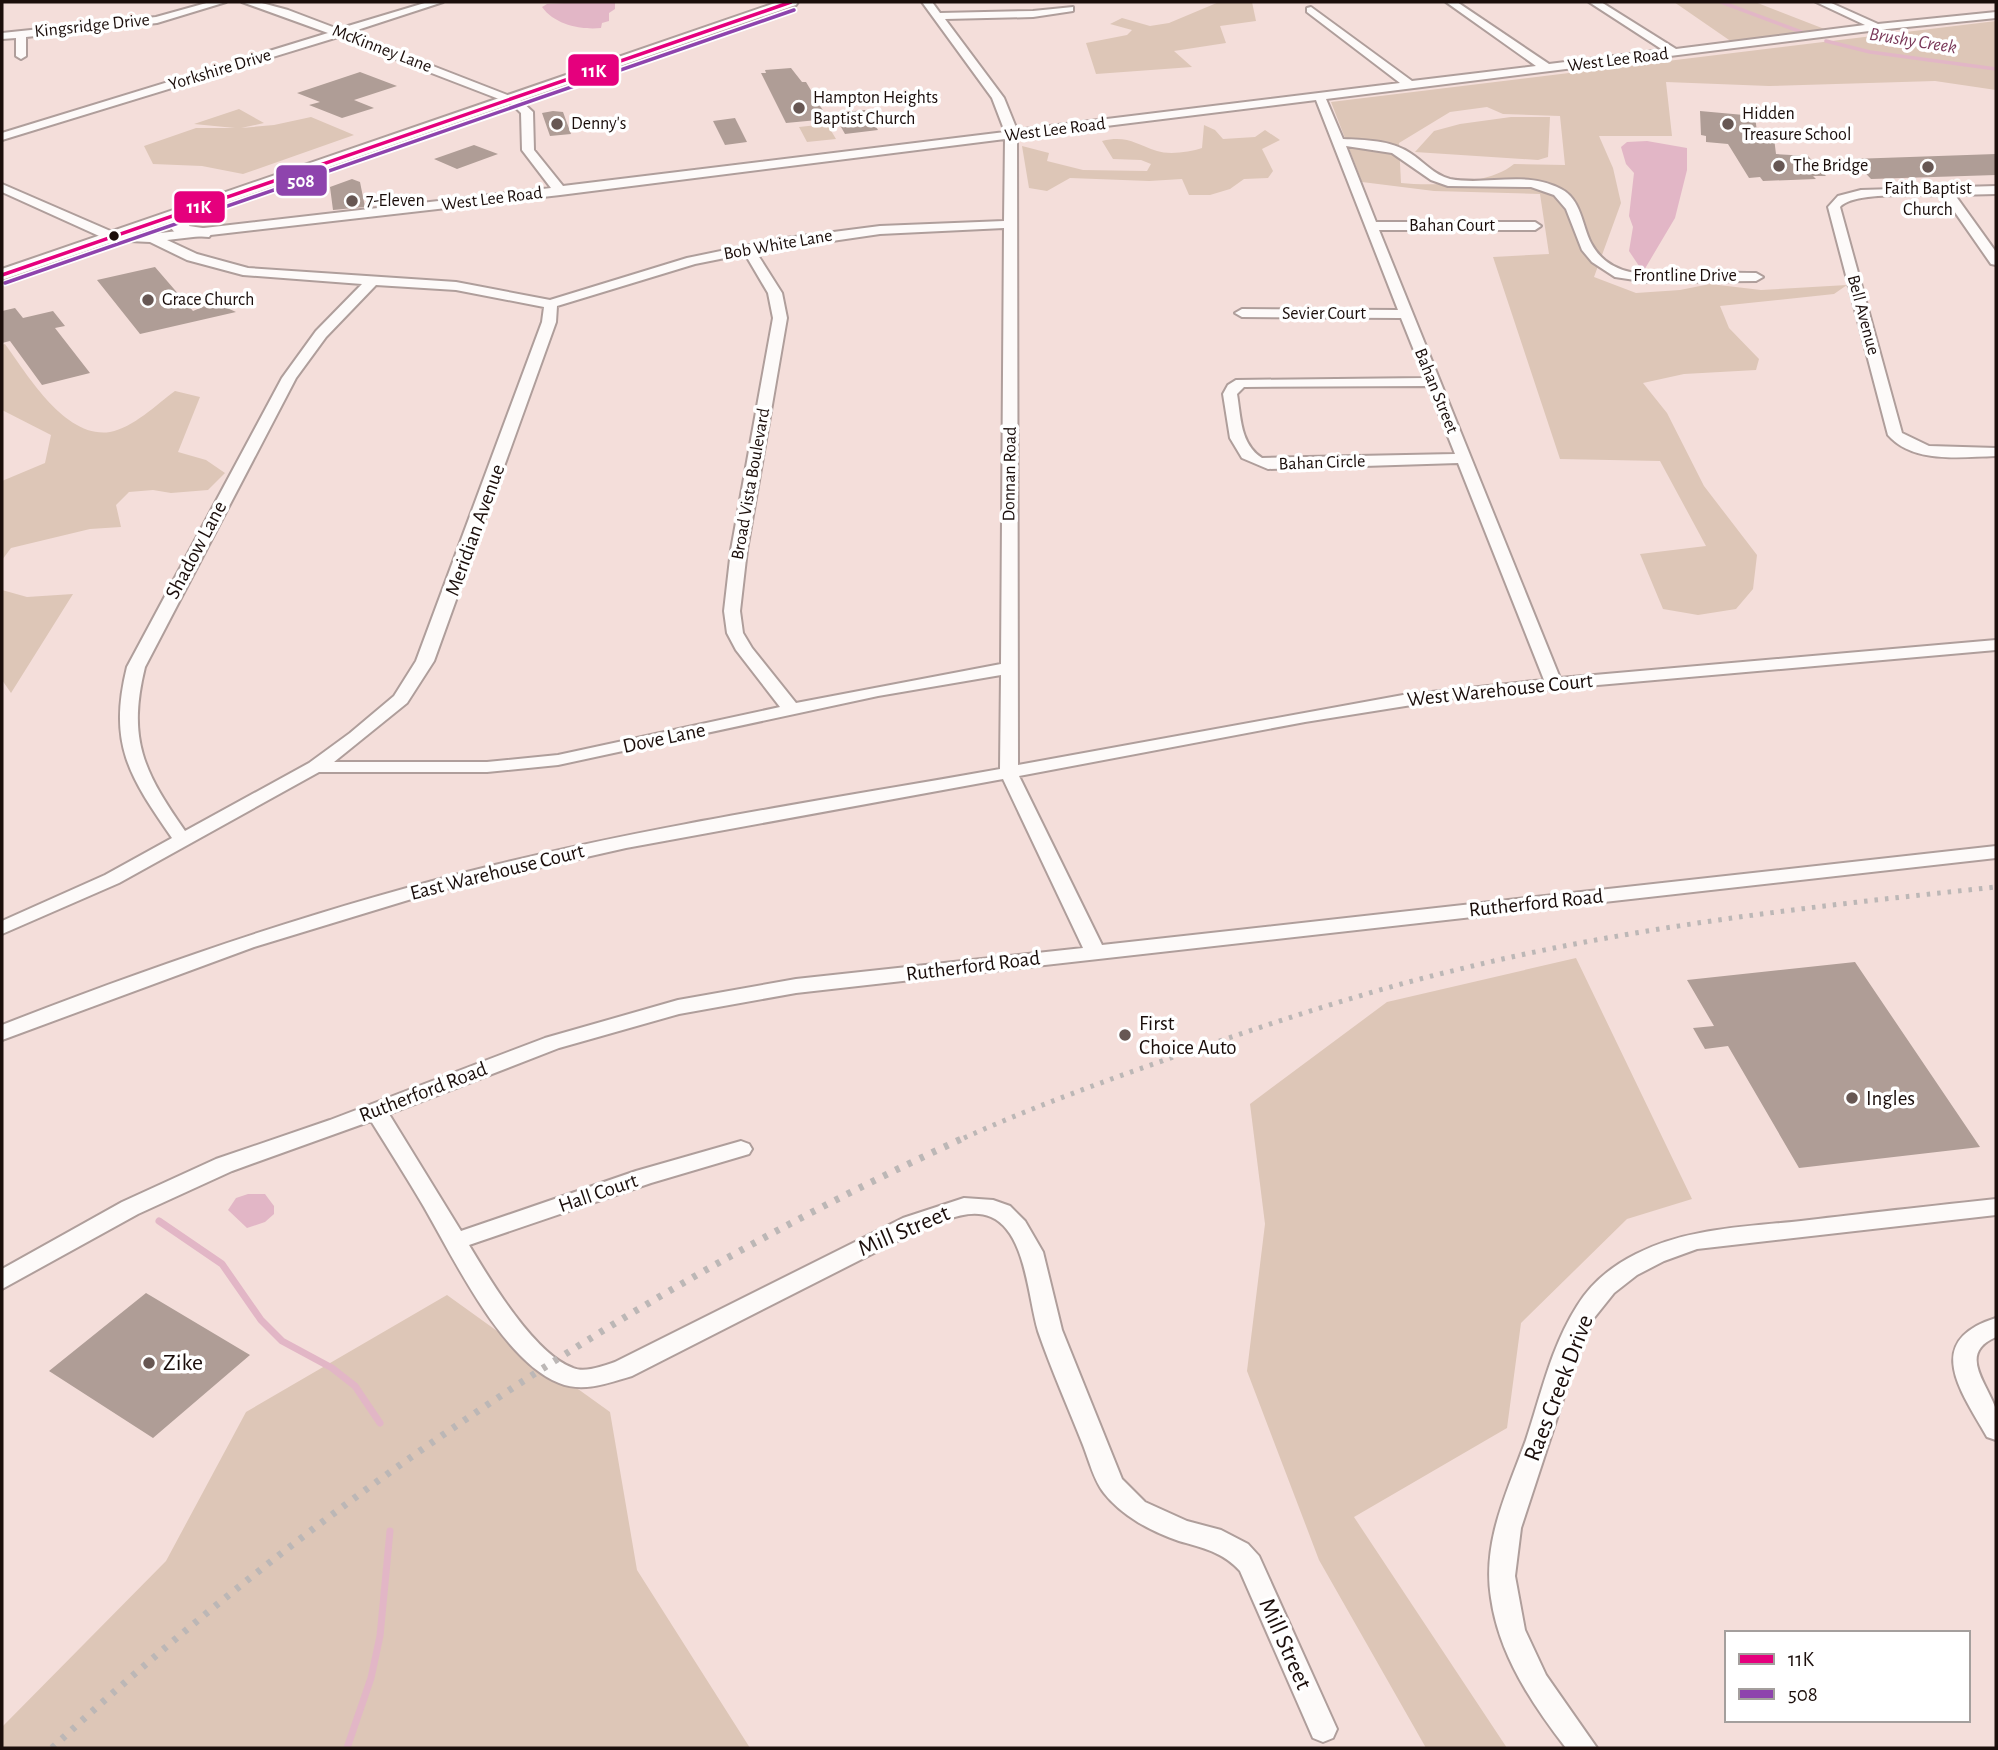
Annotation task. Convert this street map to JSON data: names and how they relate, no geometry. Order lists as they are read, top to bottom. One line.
{"streets":{"street":["Kingsridge Drive","McKinney Lane","West Lee Road","Yorkshire Drive","Bahan Court","Bob White Lane","Frontline Drive","Sevier Court","Bell Avenue","Bahan Street","Bahan Circle","Donnan Road","Broad Vista Boulevard","Meridian Avenue","Shadow Lane","West Warehouse Court","Dove Lane","East Warehouse Court","Rutherford Road","Hall Court","Mill Street","Raes Creek Drive"]},"crossings":[["McKinney Lane","Yorkshire Drive"],["West Lee Road","Bahan Street"],["West Lee Road","Donnan Road"],["Bahan Court","Bahan Street"],["Bob White Lane","Donnan Road"],["Bob White Lane","Broad Vista Boulevard"],["Bob White Lane","Meridian Avenue"],["Frontline Drive","Bahan Street"],["Sevier Court","Bahan Street"],["Bahan Street","Bahan Circle"],["Bahan Street","West Warehouse Court"],["Donnan Road","West Warehouse Court"],["Donnan Road","Dove Lane"],["Donnan Road","East Warehouse Court"],["Donnan Road","Rutherford Road"],["Broad Vista Boulevard","Dove Lane"],["Meridian Avenue","Shadow Lane"],["Meridian Avenue","Dove Lane"],["West Warehouse Court","East Warehouse Court"],["Rutherford Road","Mill Street"],["Hall Court","Mill Street"]],"water":["Brushy Creek"],"places":["Hampton Heights Baptist Church","Denny's","Hidden Treasure School","The Bridge","Faith Baptist Church","7-Eleven","Grace Church","First Choice Auto","Ingles","Zike"],"lines":["transit line 11K","transit line 508"],"legend":["11K","508"]}
